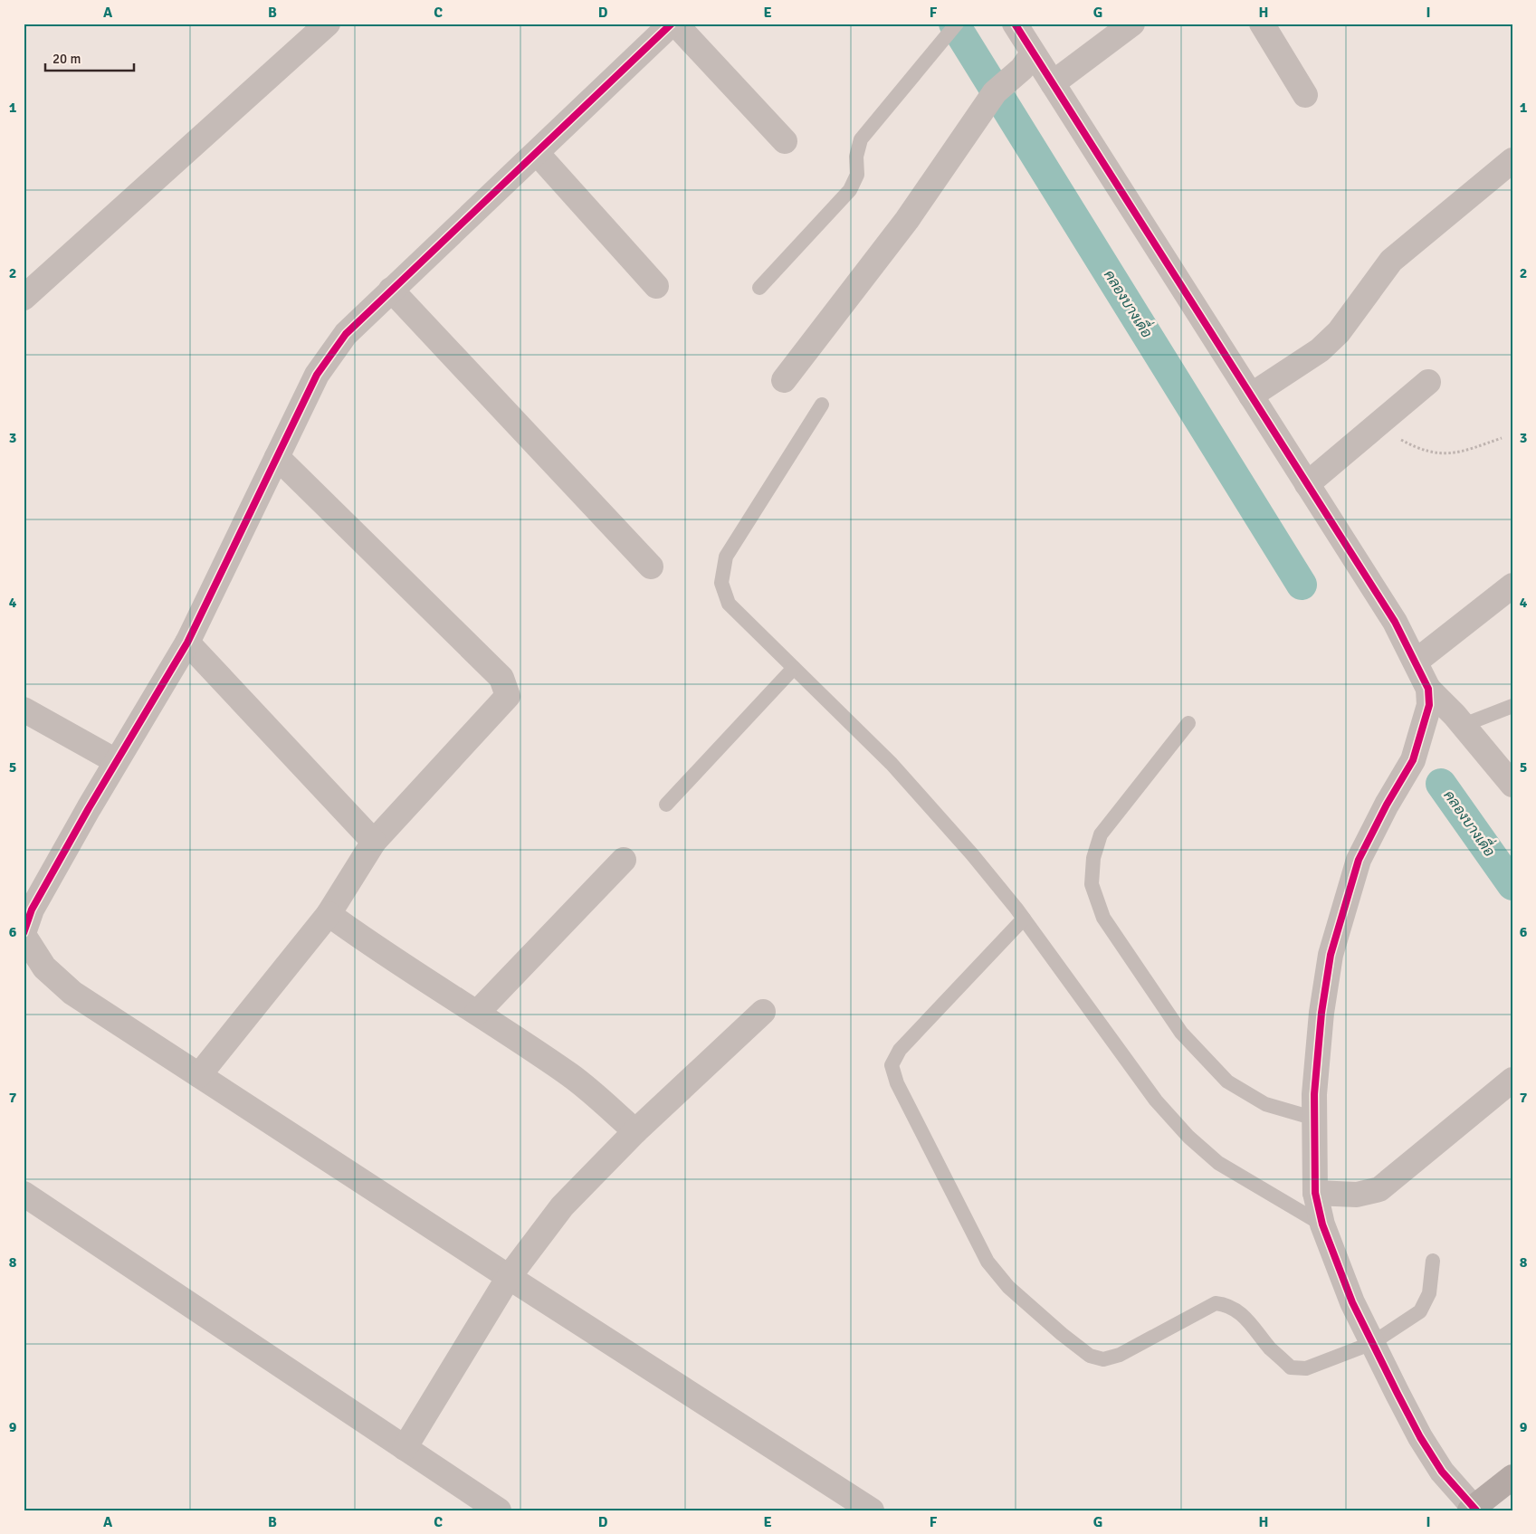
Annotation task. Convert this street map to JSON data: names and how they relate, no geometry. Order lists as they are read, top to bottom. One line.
{"water":["คลองบางเดื่อ"],"scale_bar":"20 m","grid":{"columns":["A","B","C","D","E","F","G","H","I"],"rows":["1","2","3","4","5","6","7","8","9"]}}
